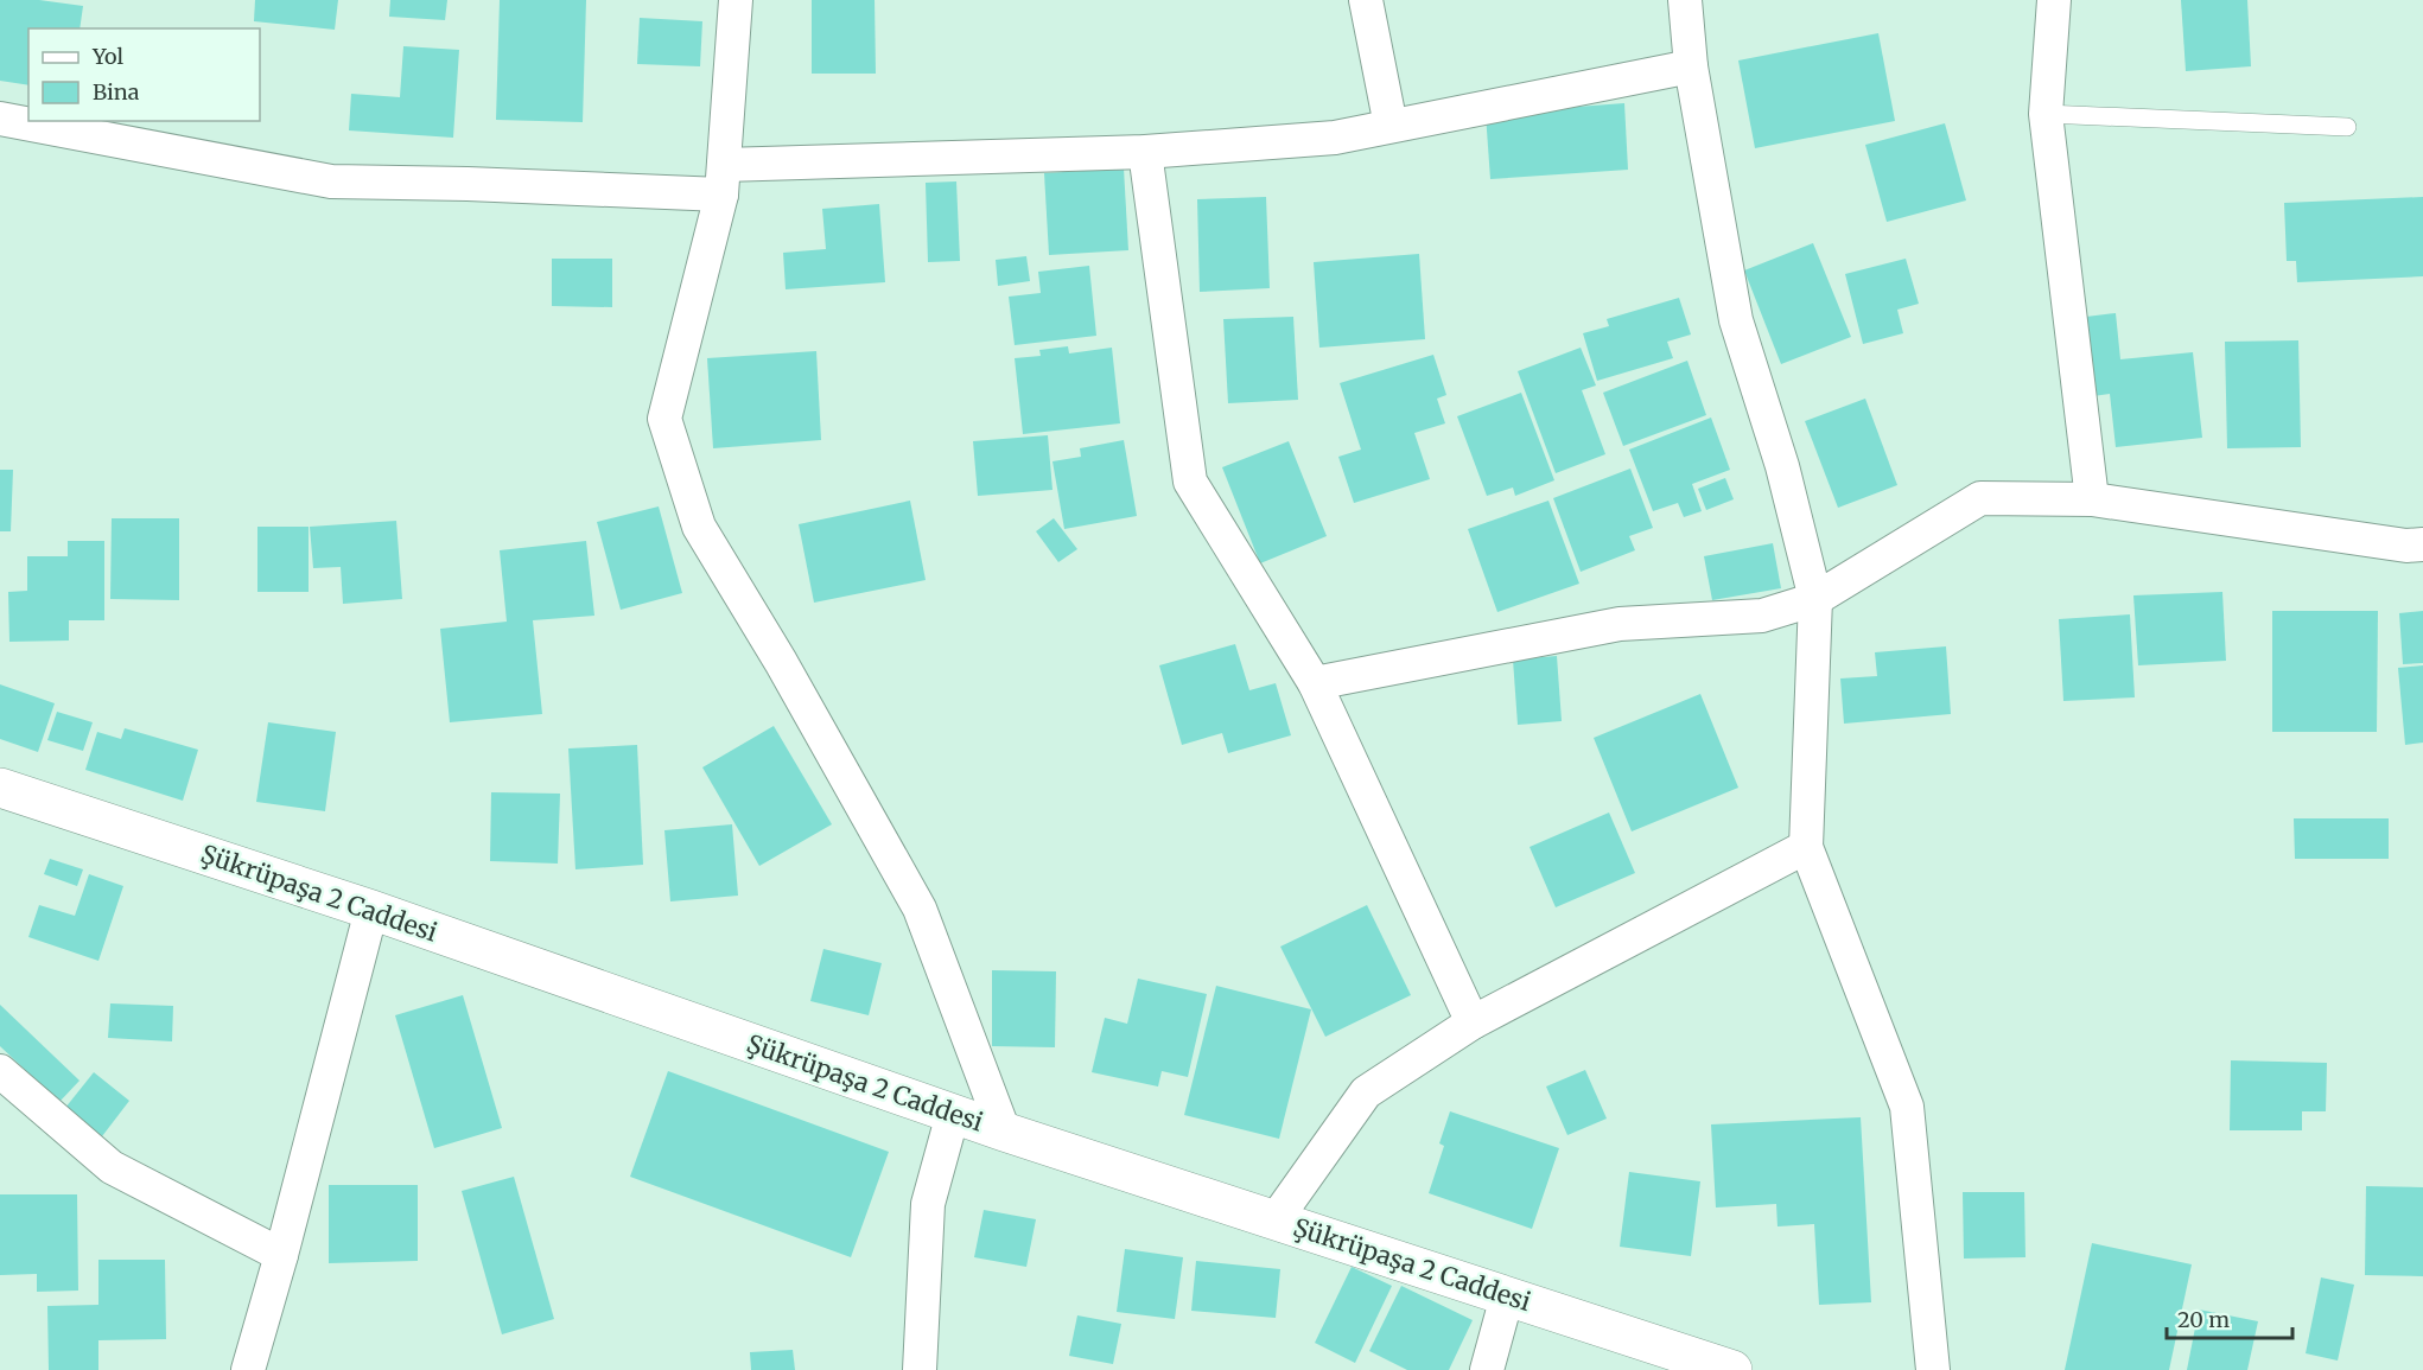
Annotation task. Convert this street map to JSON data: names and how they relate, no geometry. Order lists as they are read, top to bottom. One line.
{"streets":{"main road":["Şükrüpaşa 2 Caddesi"]},"legend":["Yol","Bina"],"scale_bar":"20 m"}
